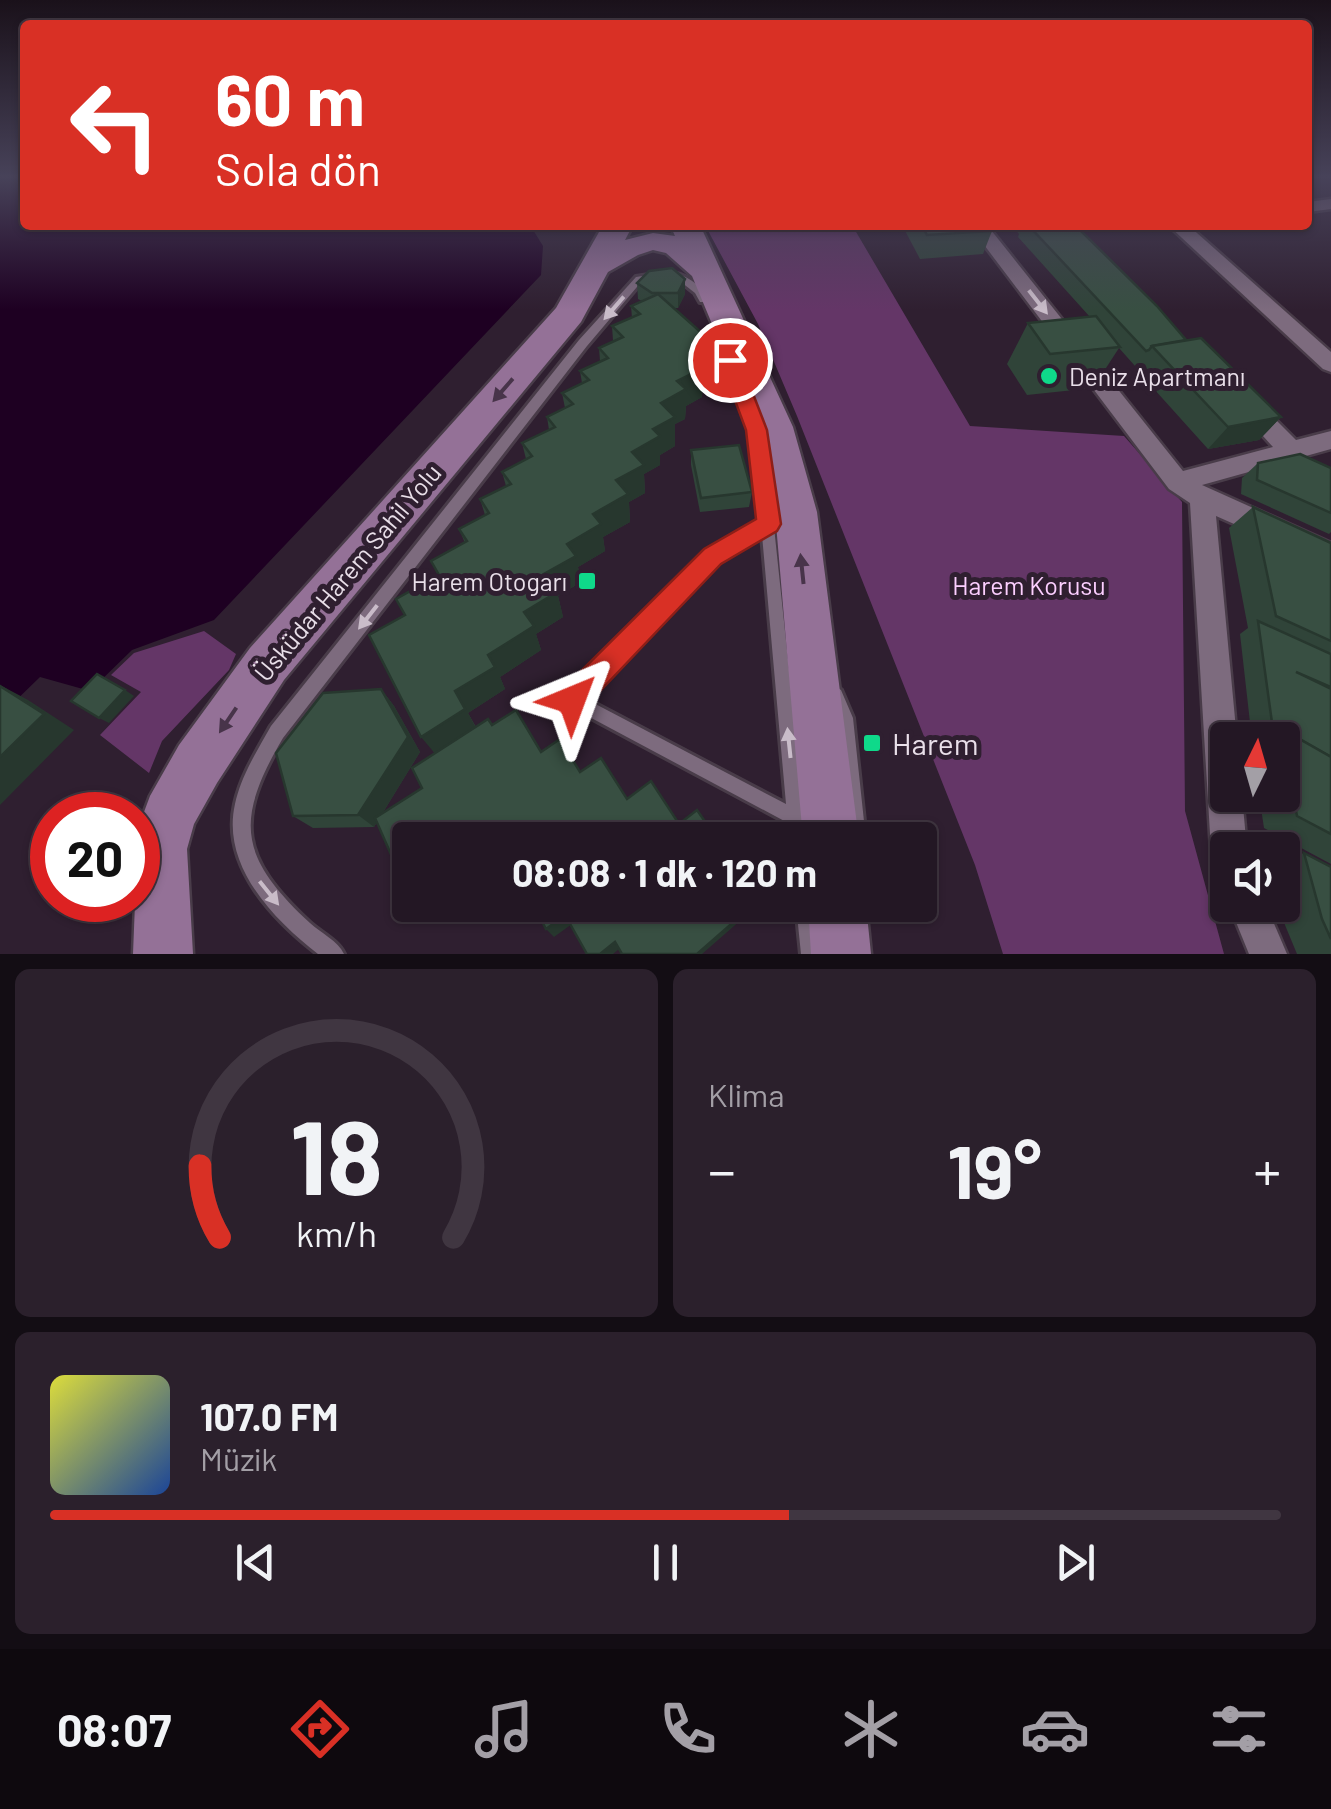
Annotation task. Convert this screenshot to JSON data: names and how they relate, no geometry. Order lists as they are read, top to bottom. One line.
{"streets":{"main road":["Üsküdar Harem Sahil Yolu"]},"one_way":["Üsküdar Harem Sahil Yolu"],"parks":["Harem Korusu"],"places":{"other":["Deniz Apartmanı"],"transit":["Harem Otogarı","Harem"]},"north":"top","page":{"turn":["60 m","Sola dön"],"limit":"20","trip":"08:08 · 1 dk · 120 m","tile":"Klima","heat":["−","19°","+"],"song":["107.0 FM","Müzik"],"tabs":"08:07","gauge":["18","km/h"]}}
